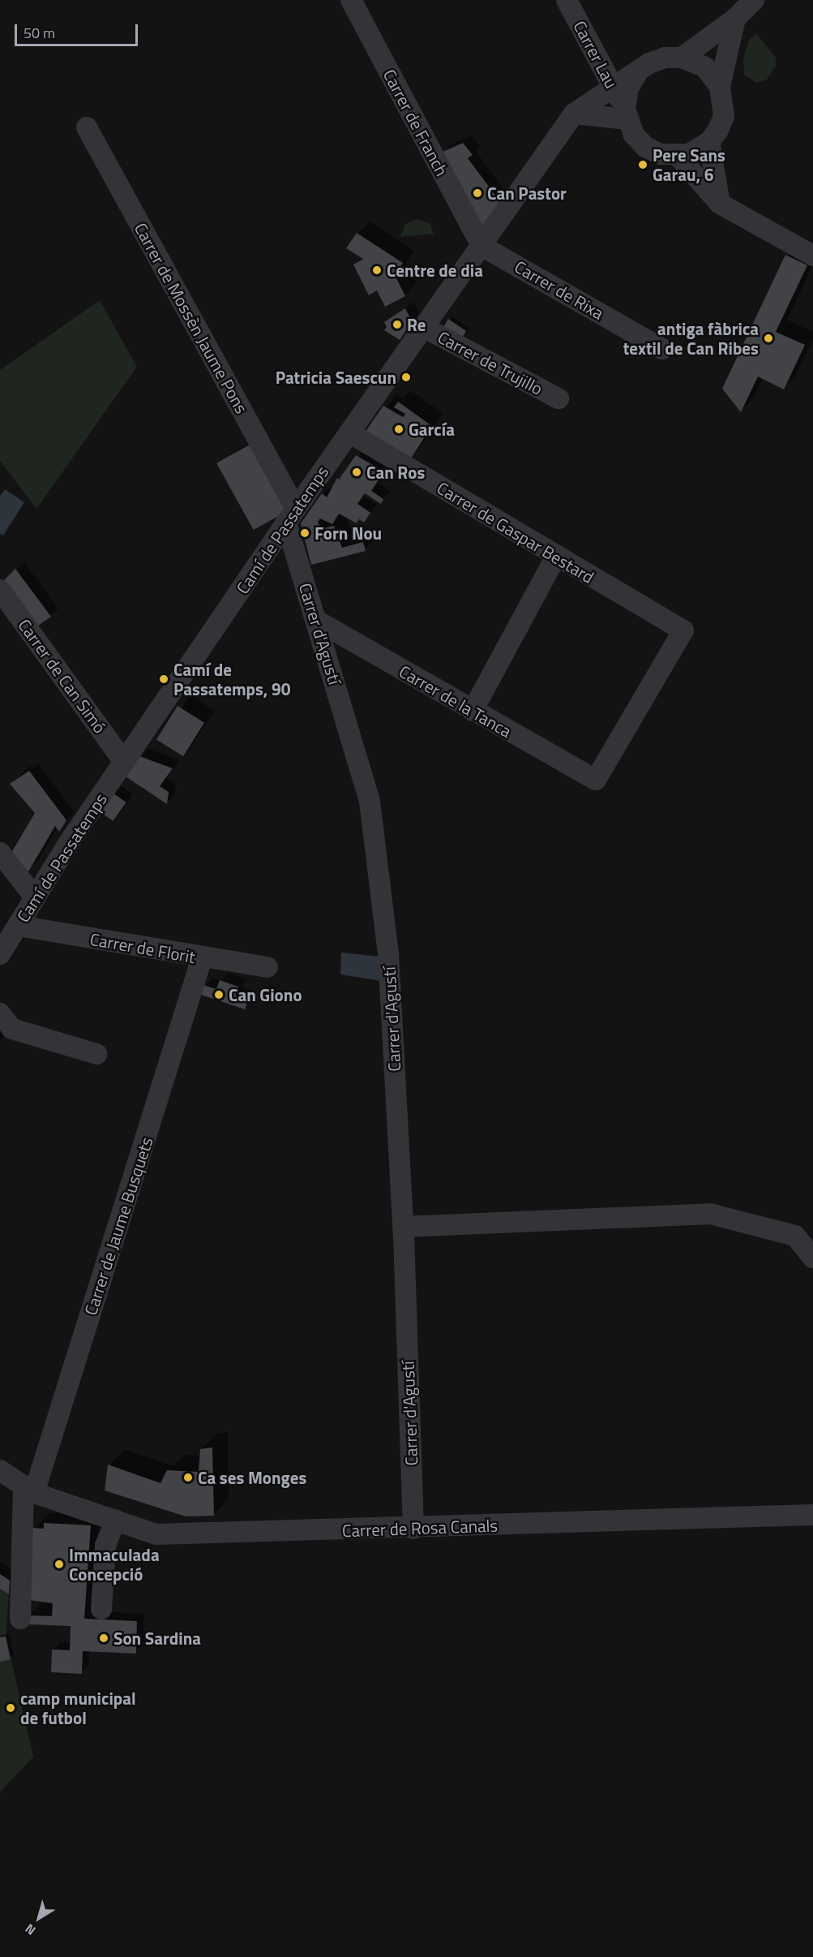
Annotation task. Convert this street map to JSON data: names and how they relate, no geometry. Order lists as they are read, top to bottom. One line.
{"streets":{"street":["Carrer Lau","Carrer de Franch","Carrer de Rixa","Carrer de Mossèn Jaume Pons","Carrer de Trujillo","Camí de Passatemps","Carrer de Gaspar Bestard","Carrer d'Agustí","Carrer de Can Simó","Carrer de la Tanca","Carrer de Florit","Carrer de Jaume Busquets","Carrer de Rosa Canals"]},"crossings":[["Carrer de Franch","Carrer de Rixa"],["Carrer de Franch","Camí de Passatemps"],["Carrer de Rixa","Camí de Passatemps"],["Carrer de Mossèn Jaume Pons","Camí de Passatemps"],["Carrer de Mossèn Jaume Pons","Carrer d'Agustí"],["Carrer de Trujillo","Camí de Passatemps"],["Camí de Passatemps","Carrer de Gaspar Bestard"],["Camí de Passatemps","Carrer d'Agustí"],["Camí de Passatemps","Carrer de Can Simó"],["Camí de Passatemps","Carrer de Florit"],["Carrer de Gaspar Bestard","Carrer de la Tanca"],["Carrer d'Agustí","Carrer de la Tanca"],["Carrer d'Agustí","Carrer de Rosa Canals"],["Carrer de Florit","Carrer de Jaume Busquets"],["Carrer de Jaume Busquets","Carrer de Rosa Canals"]],"places":["Pere Sans Garau, 6","Can Pastor","Centre de dia","Re","antiga fàbrica textil de Can Ribes","Patricia Saescun","García","Can Ros","Forn Nou","Camí de Passatemps, 90","Can Giono","Ca ses Monges","Immaculada Concepció","Son Sardina","camp municipal de futbol"],"scale_bar":"50 m","north":"bottom left"}
